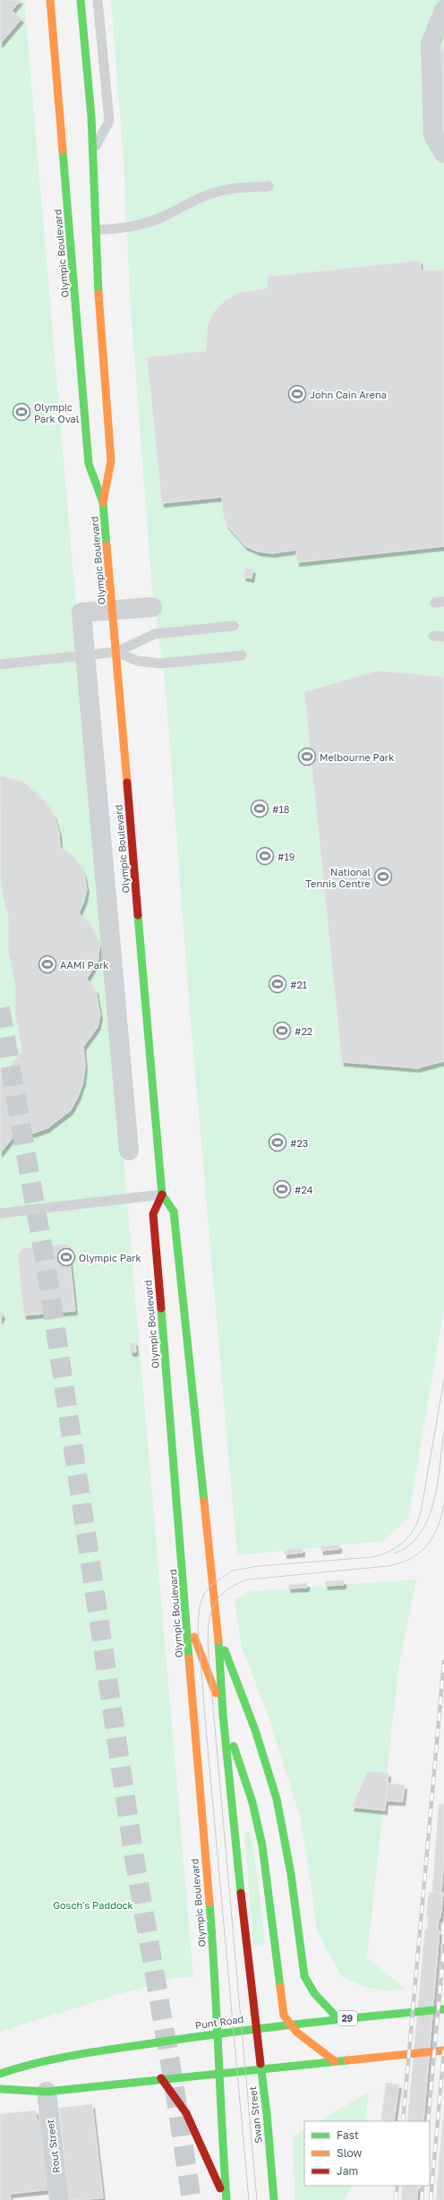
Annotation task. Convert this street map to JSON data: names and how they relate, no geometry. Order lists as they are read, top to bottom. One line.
{"streets":{"main road":["Olympic Boulevard","29","Punt Road","Swan Street"],"street":["Rout Street"]},"crossings":[["Olympic Boulevard","Punt Road"],["Olympic Boulevard","Swan Street"],["Punt Road","Swan Street"]],"parks":["Gosch's Paddock"],"places":{"sports":["John Cain Arena","Olympic Park Oval","Melbourne Park","#18","#19","National Tennis Centre","AAMI Park","#21","#22","#23","#24","Olympic Park"]},"legend":["Fast","Slow","Jam"]}
